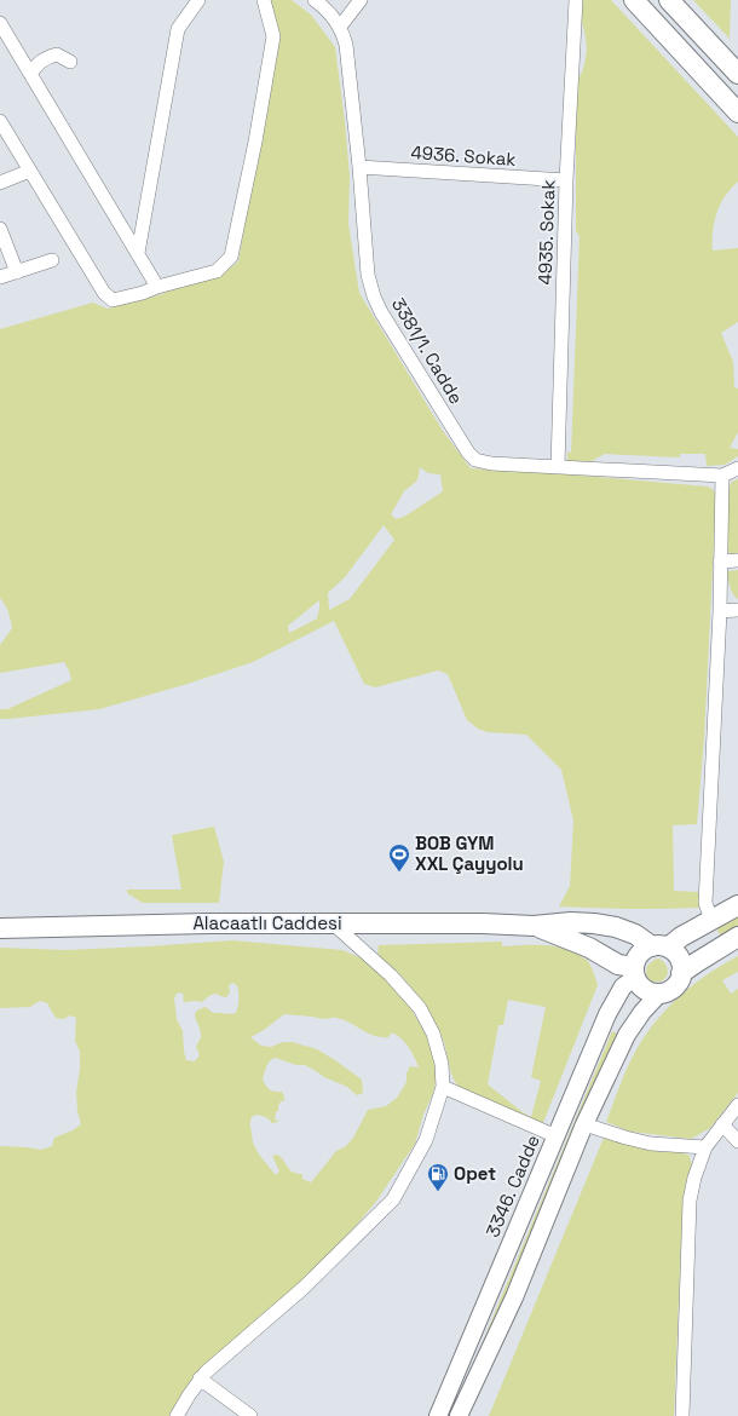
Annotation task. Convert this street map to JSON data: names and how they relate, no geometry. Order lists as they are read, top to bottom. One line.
{"streets":{"main road":["Alacaatlı Caddesi"],"street":["4936. Sokak","4935. Sokak","3381/1. Cadde","3346. Cadde"]},"crossings":[["4936. Sokak","4935. Sokak"],["4936. Sokak","3381/1. Cadde"],["4935. Sokak","3381/1. Cadde"],["Alacaatlı Caddesi","3346. Cadde"]],"places":{"sports":["BOB GYM XXL Çayyolu"],"fuel station":["Opet"]}}
